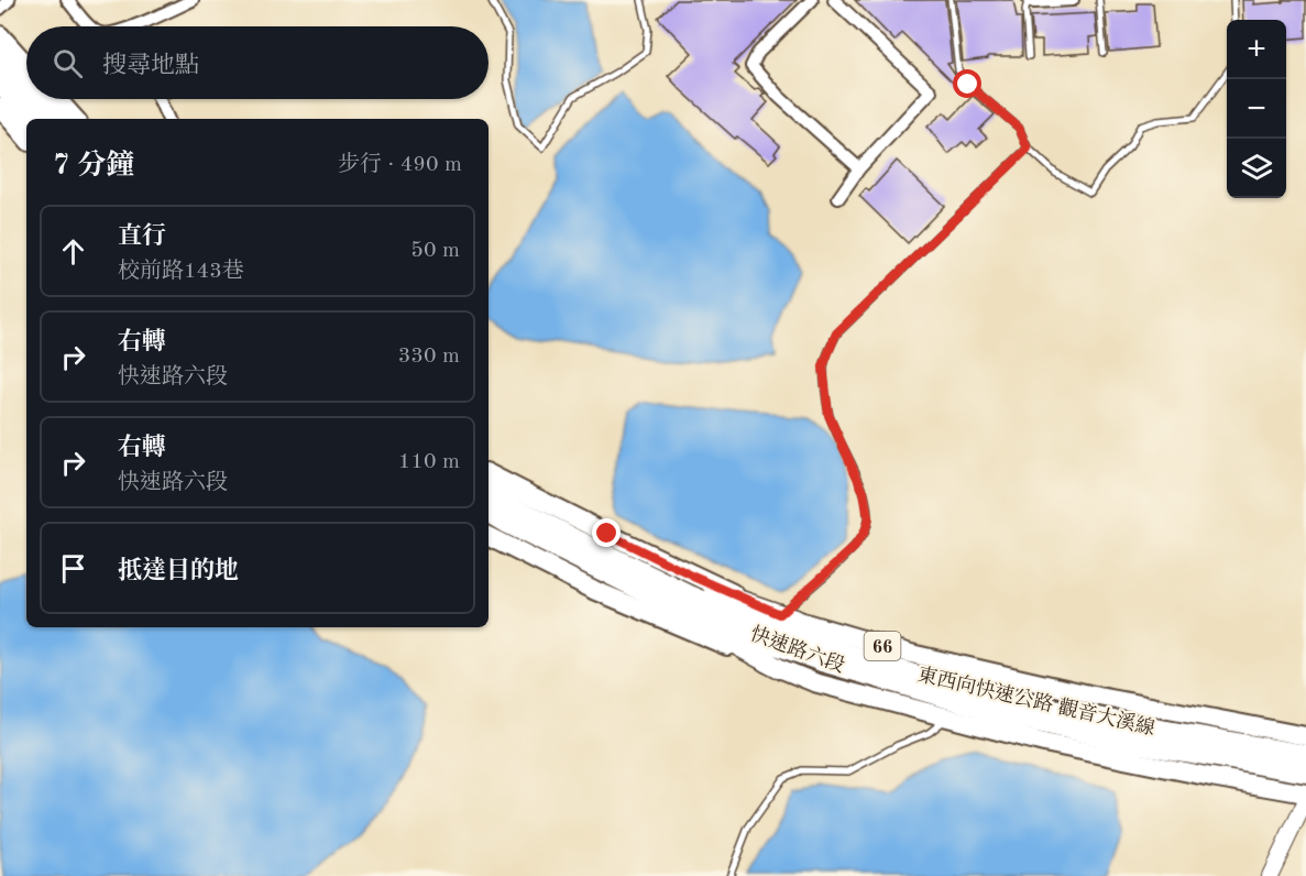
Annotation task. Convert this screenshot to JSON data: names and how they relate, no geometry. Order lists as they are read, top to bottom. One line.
{"streets":{"highway":["66","東西向快速公路 觀音大溪線"],"main road":["快速路六段"]},"page":{"map_buttons":["+","−"],"search":"搜尋地點","heading":["7 分鐘","步行 · 490 m"],"list":[["直行","校前路143巷","50 m"],["右轉","快速路六段","330 m"],["右轉","快速路六段","110 m"],"抵達目的地"]}}
